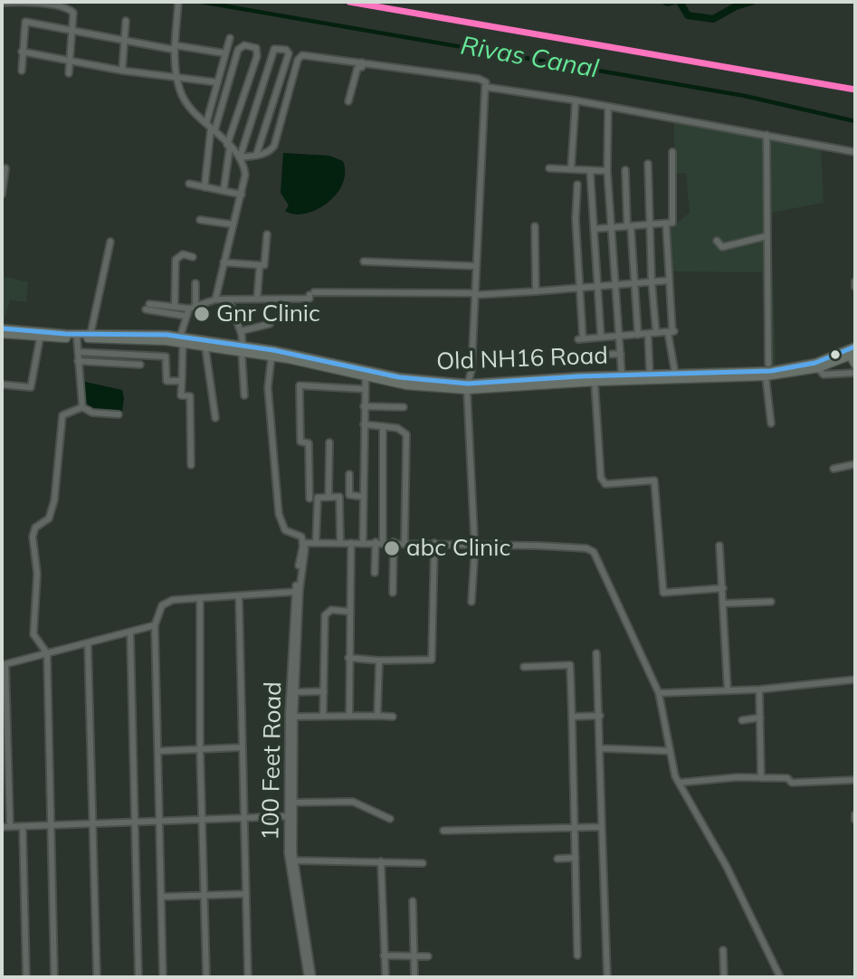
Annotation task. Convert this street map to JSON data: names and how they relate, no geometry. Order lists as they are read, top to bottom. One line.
{"streets":{"main road":["Old NH16 Road"],"street":["100 Feet Road"]},"water":["Rivas Canal"],"places":["Gnr Clinic","abc Clinic"]}
